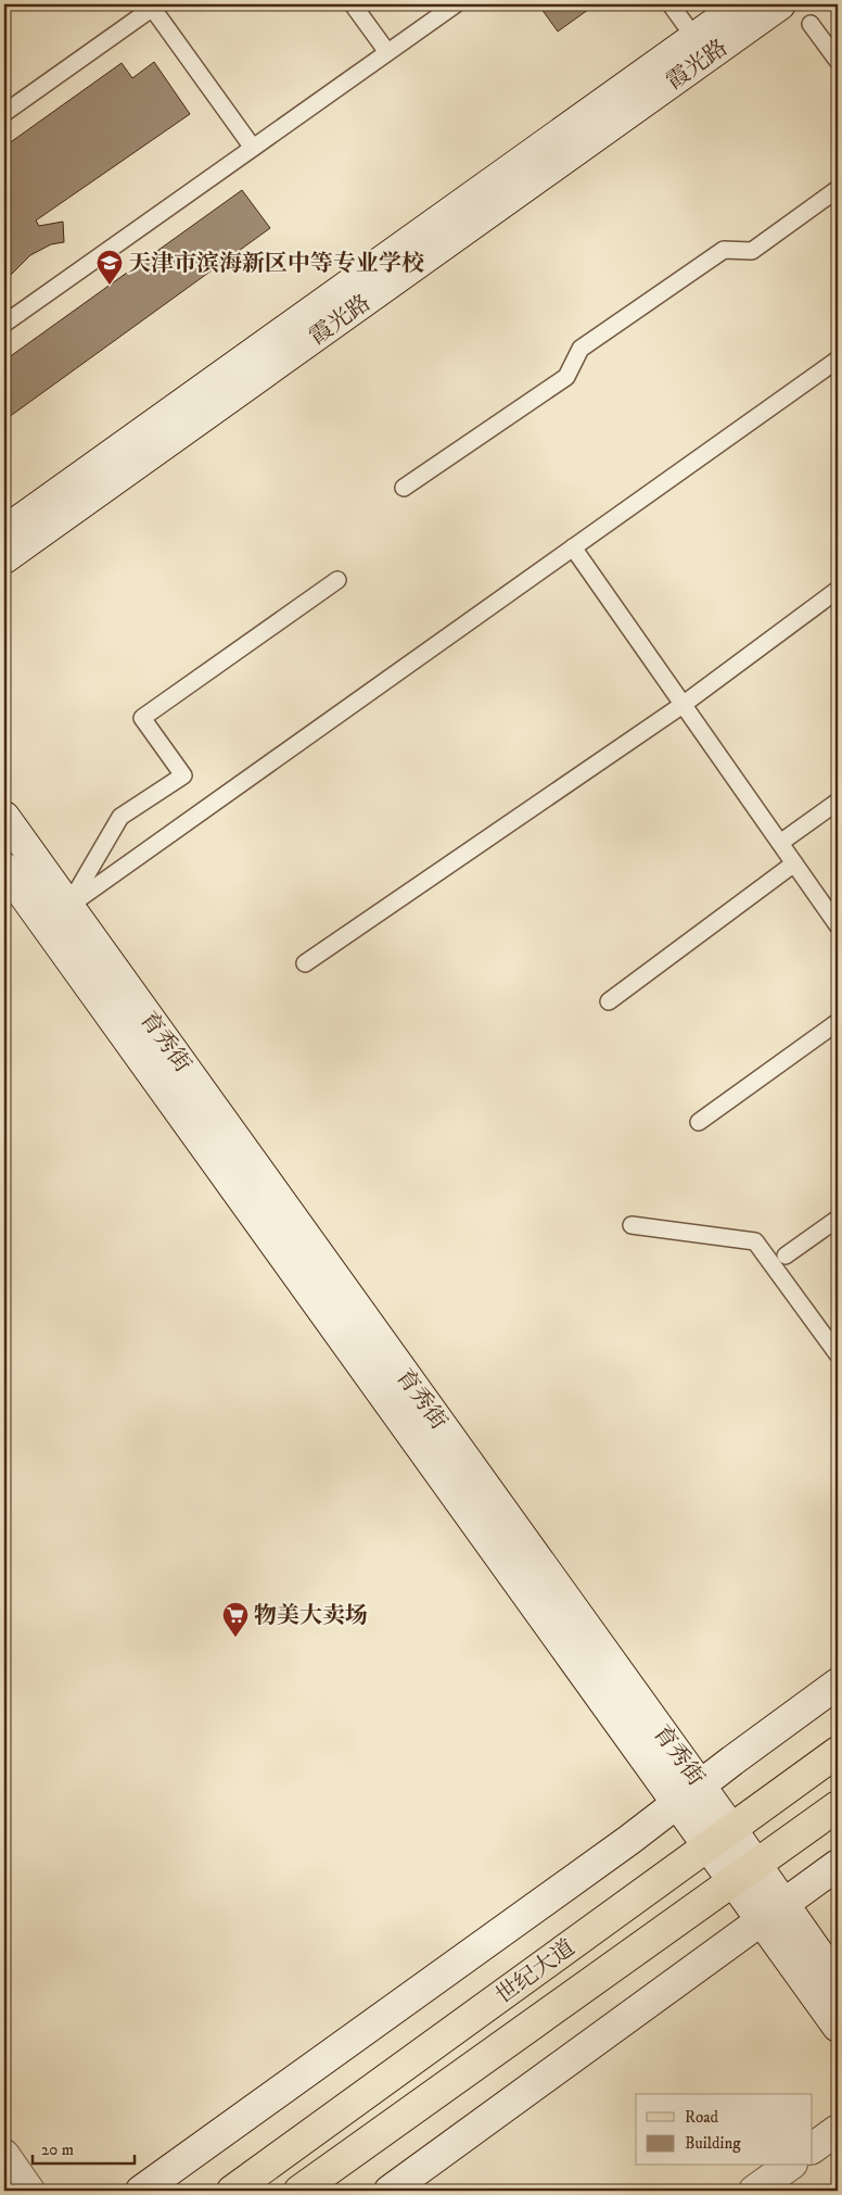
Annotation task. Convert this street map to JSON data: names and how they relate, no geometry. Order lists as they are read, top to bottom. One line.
{"streets":{"main road":["世纪大道"],"street":["霞光路","育秀街"]},"crossings":[["育秀街","世纪大道"]],"places":{"school or university":["天津市滨海新区中等专业学校"],"supermarket":["物美大卖场"]},"legend":["Road","Building"],"scale_bar":"20 m"}
